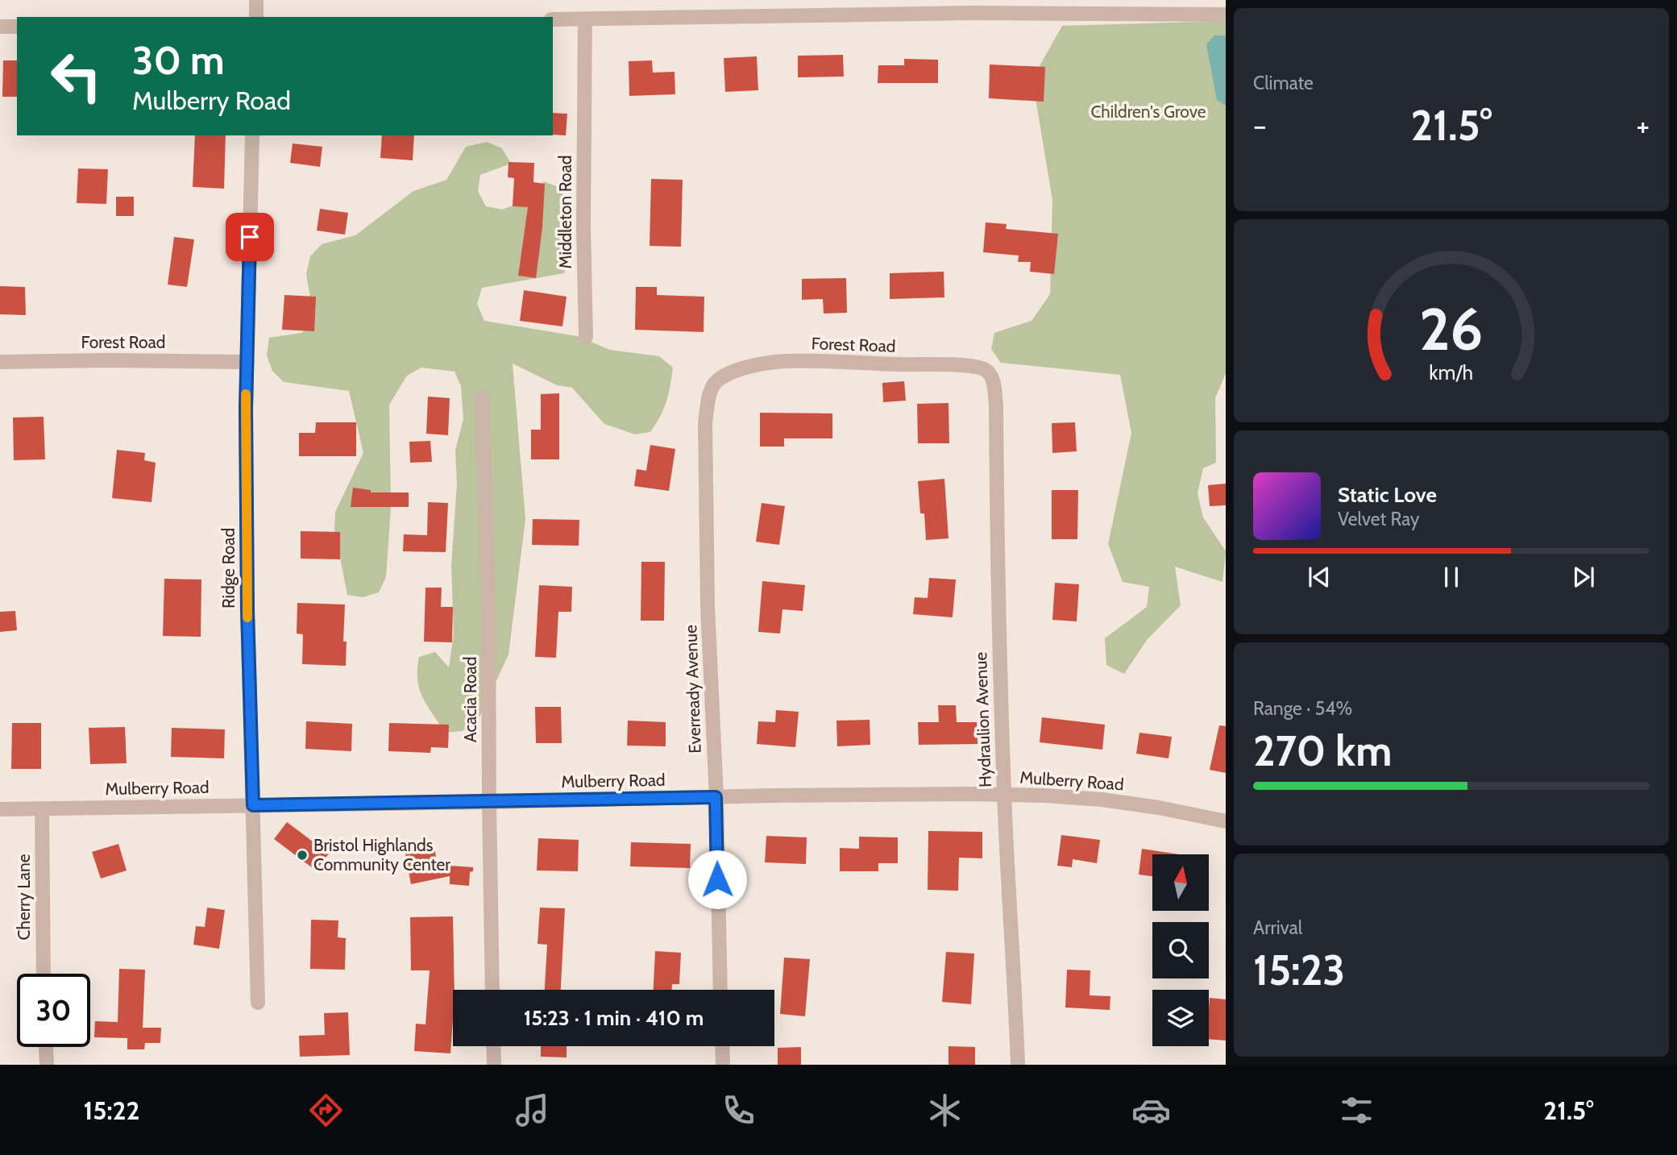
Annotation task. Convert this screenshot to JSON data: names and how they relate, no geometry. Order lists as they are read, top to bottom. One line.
{"streets":{"street":["Middleton Road","Forest Road","Ridge Road","Everready Avenue","Acacia Road","Hydraulion Avenue","Mulberry Road","Cherry Lane"]},"crossings":[["Forest Road","Ridge Road"],["Forest Road","Everready Avenue"],["Forest Road","Hydraulion Avenue"],["Ridge Road","Mulberry Road"],["Everready Avenue","Mulberry Road"],["Acacia Road","Mulberry Road"],["Hydraulion Avenue","Mulberry Road"],["Mulberry Road","Cherry Lane"]],"parks":["Children's Grove"],"places":["Bristol Highlands Community Center"],"north":"top","page":{"tile":["Climate",["Range · 54%","270 km"],["Arrival","15:23"]],"turn":["30 m","Mulberry Road"],"heat":["−","21.5°","+"],"song":["Static Love","Velvet Ray"],"limit":"30","trip":"15:23 · 1 min · 410 m","tabs":["15:22","21.5°"],"gauge":["26","km/h"]}}
